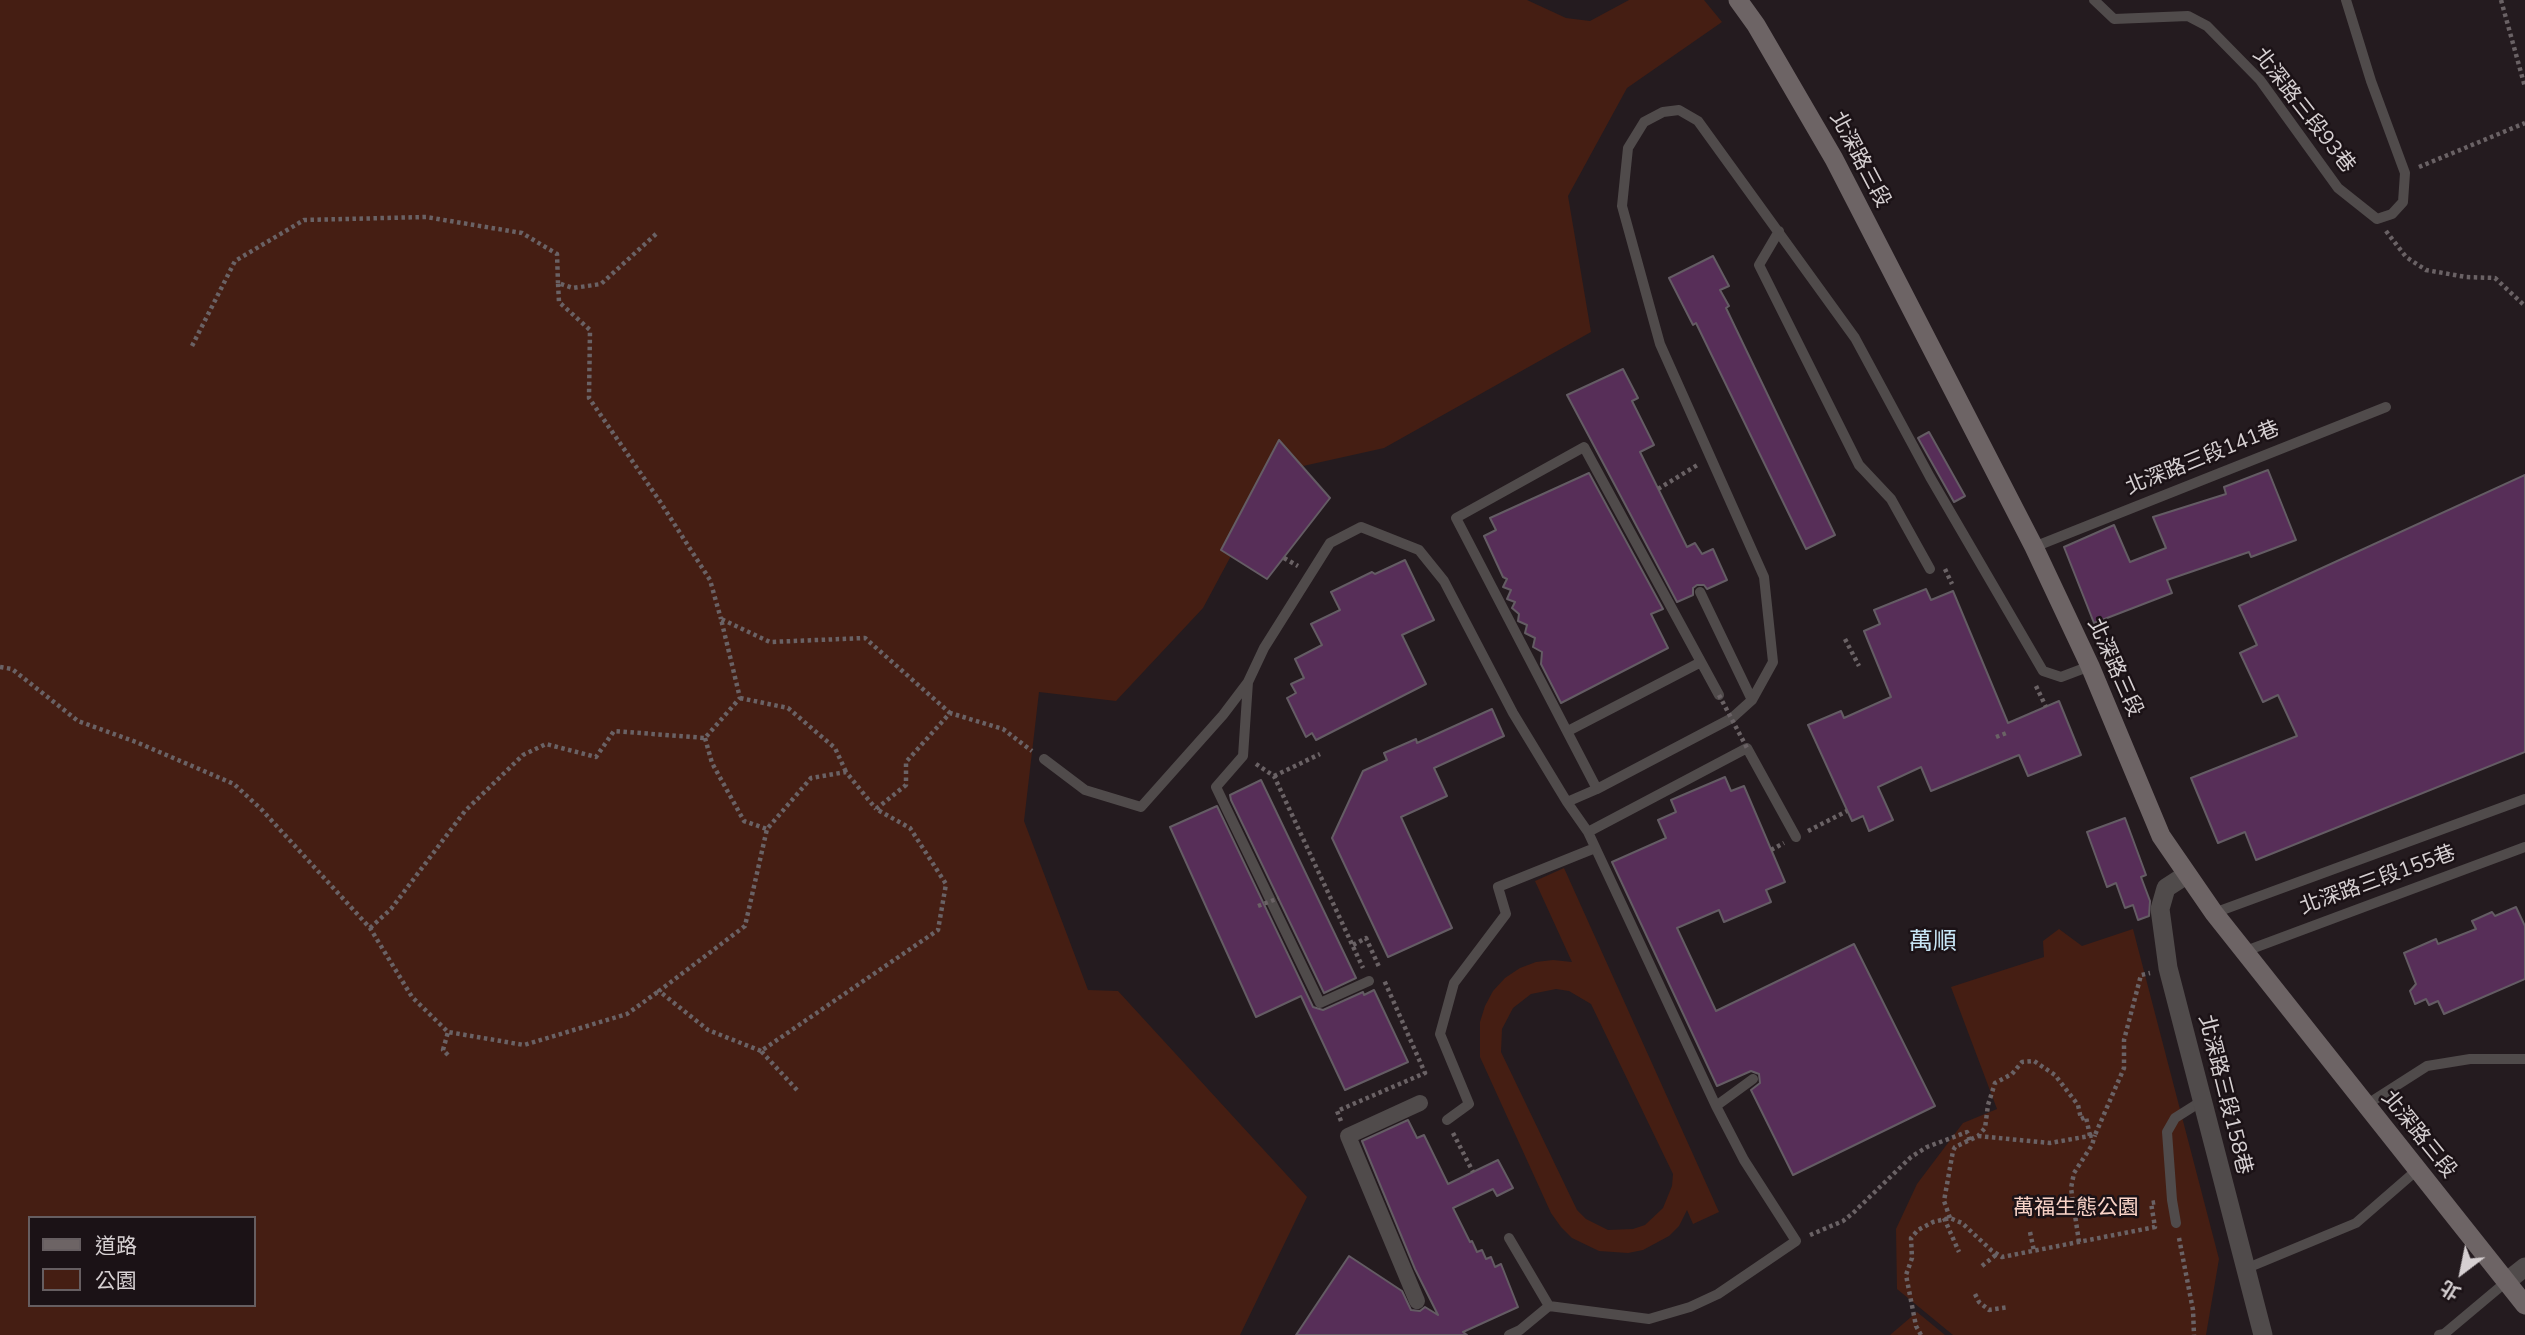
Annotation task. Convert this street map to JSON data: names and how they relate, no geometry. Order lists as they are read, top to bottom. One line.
{"streets":{"main road":["北深路三段"],"street":["北深路三段158巷"],"lane":["北深路三段93巷","北深路三段141巷","北深路三段155巷"]},"crossings":[["北深路三段","北深路三段141巷"],["北深路三段","北深路三段155巷"],["北深路三段","北深路三段158巷"]],"districts":["萬順"],"parks":["萬福生態公園"],"legend":["道路","公園"],"north":"bottom left"}
